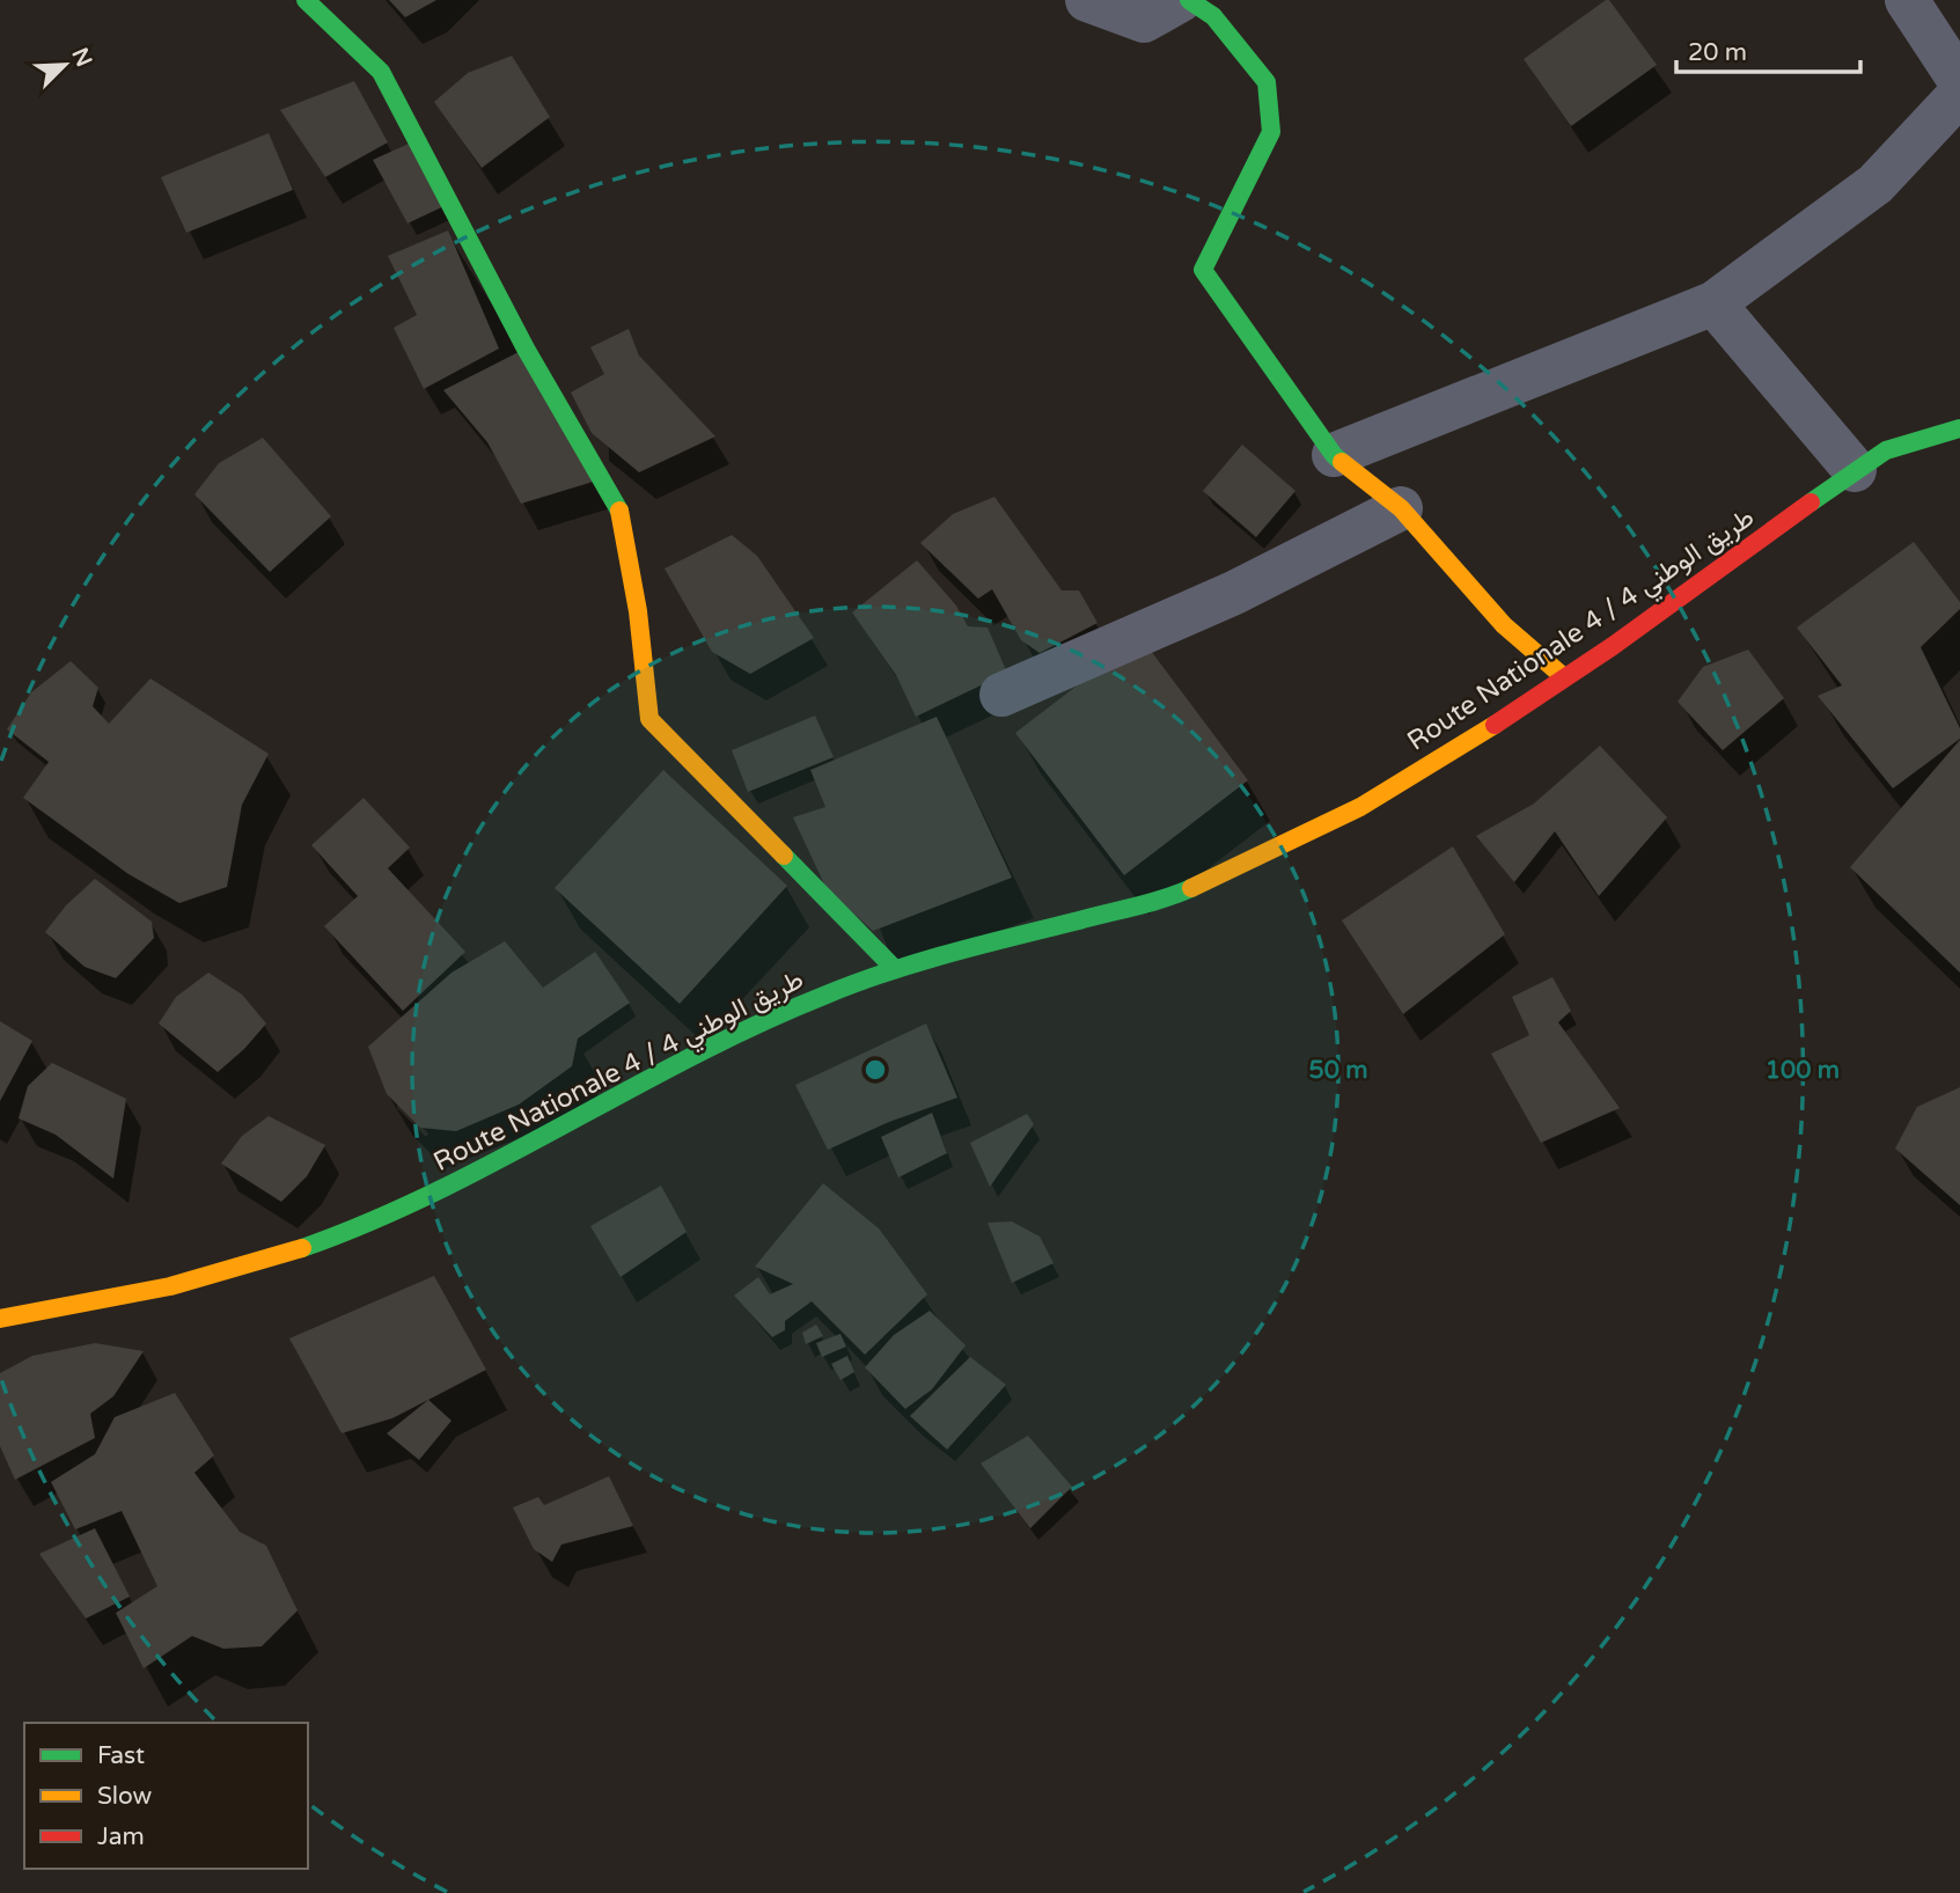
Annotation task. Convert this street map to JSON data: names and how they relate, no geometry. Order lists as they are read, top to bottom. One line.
{"streets":{"main road":["Route Nationale 4 / طريق الوطني 4"]},"legend":["Fast","Slow","Jam"],"scale_bar":"20 m","north":"top right","rings":["50 m","100 m"]}
